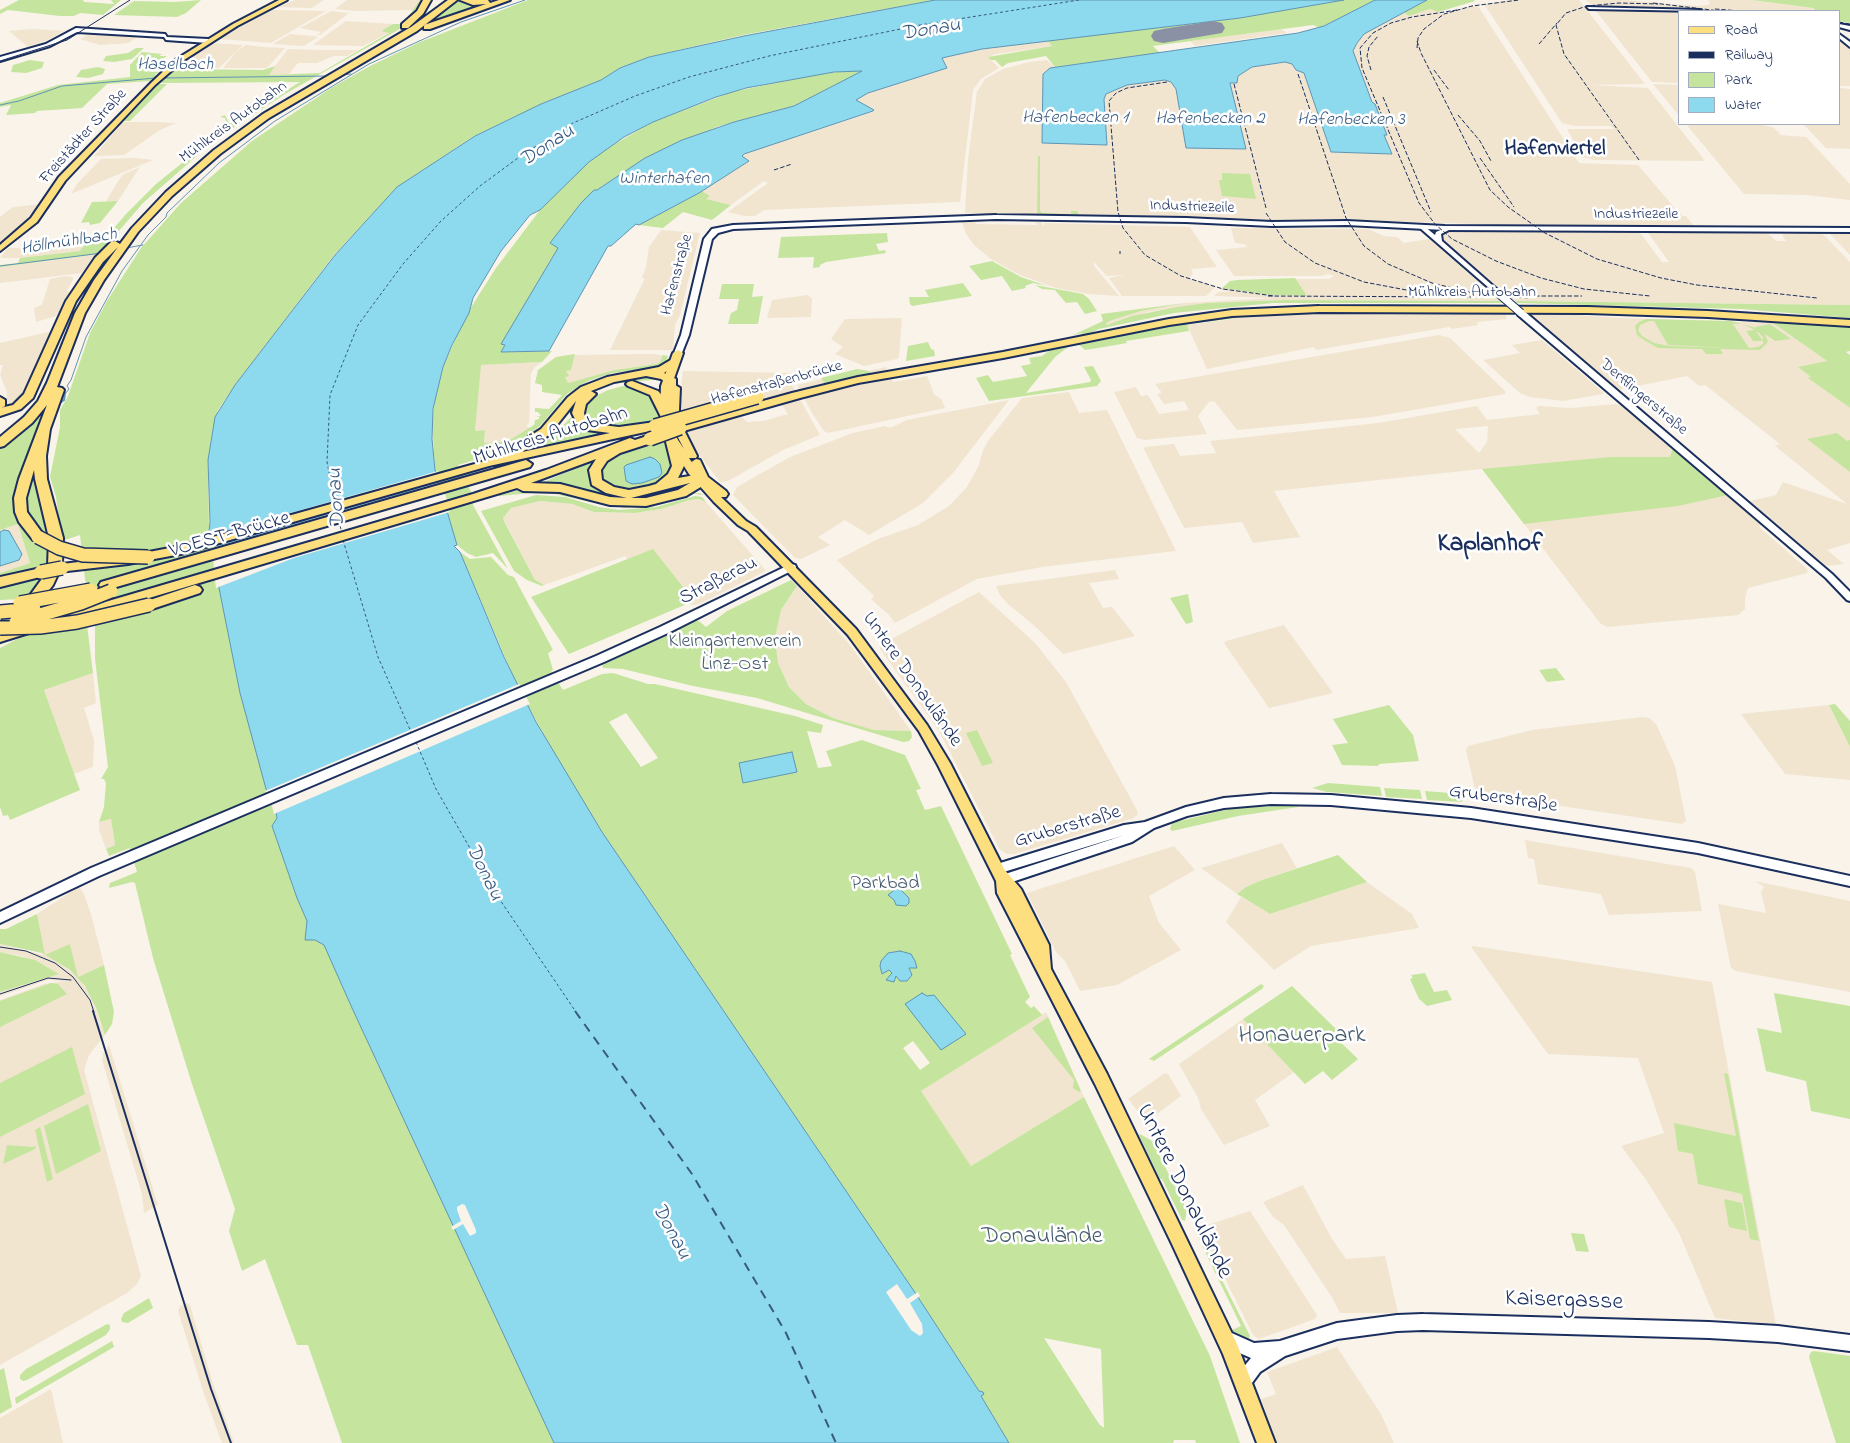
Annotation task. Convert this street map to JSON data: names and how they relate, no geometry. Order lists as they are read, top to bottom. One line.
{"streets":{"highway":["Mühlkreis Autobahn","Hafenstraßenbrücke","VOEST-Brücke"],"main road":["Freistädter Straße","Industriezeile","Hafenstraße","Straßerau","Untere Donaulände","Gruberstraße","Kaisergasse"],"street":["Derfflingerstraße"]},"crossings":[["Mühlkreis Autobahn","Hafenstraßenbrücke"],["Mühlkreis Autobahn","VOEST-Brücke"],["Industriezeile","Hafenstraße"],["Industriezeile","Derfflingerstraße"],["Straßerau","Untere Donaulände"],["Untere Donaulände","Gruberstraße"]],"districts":["Hafenviertel","Kaplanhof"],"water":["Donau","Haselbach","Hafenbecken 1","Hafenbecken 2","Hafenbecken 3","Winterhafen","Höllmühlbach"],"parks":["Kleingartenverein Linz-Ost","Parkbad","Honauerpark","Donaulände"],"legend":["Road","Railway","Park","Water"]}
